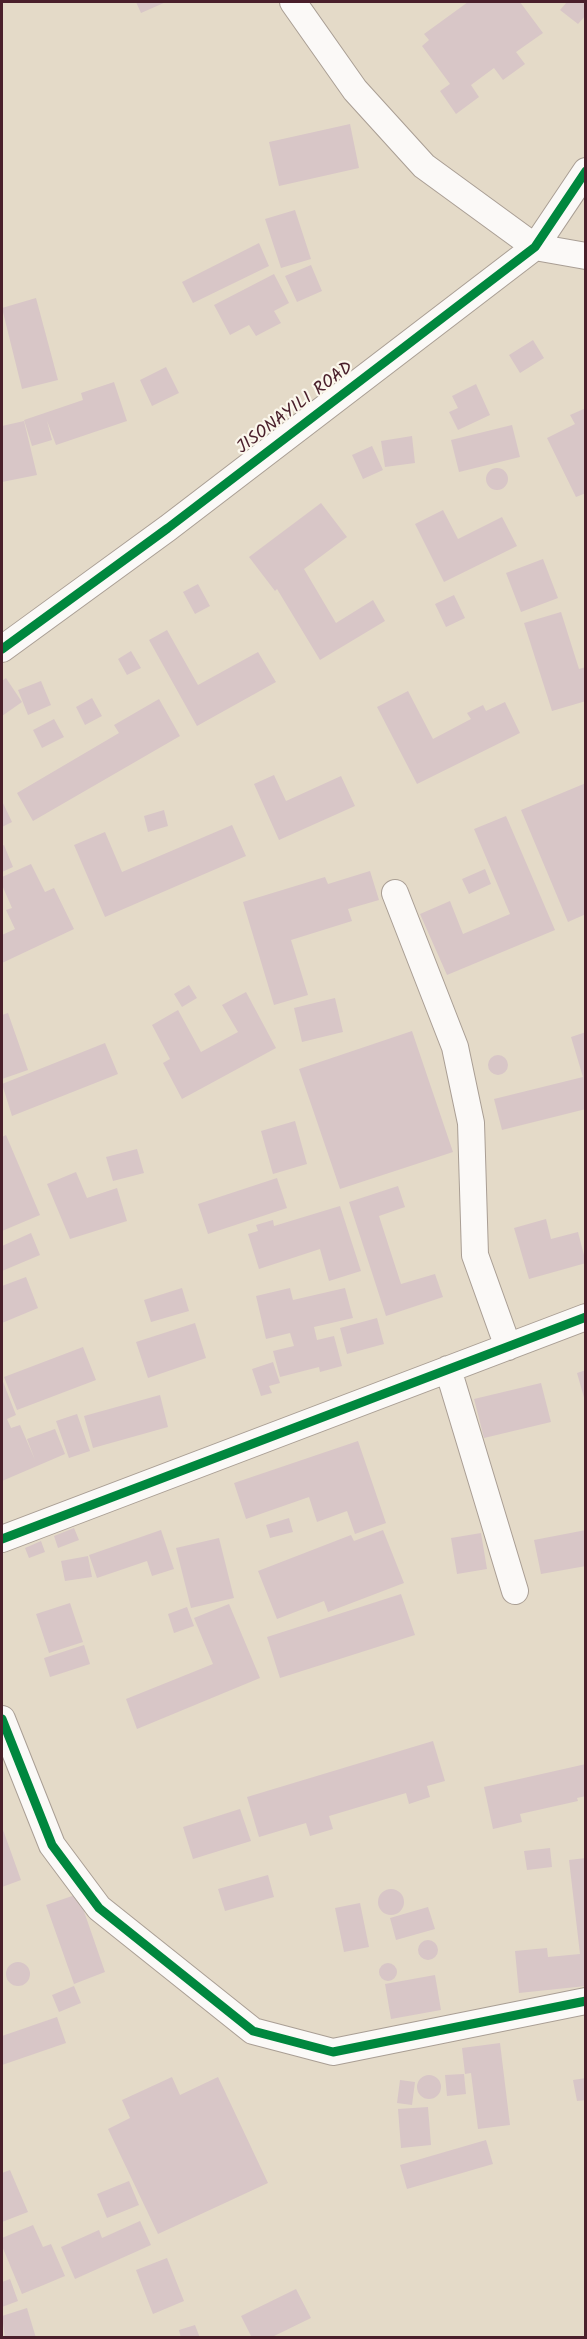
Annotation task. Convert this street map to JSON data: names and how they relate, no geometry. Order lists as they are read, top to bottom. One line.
{"streets":{"street":["JISONAYILI ROAD"]}}
